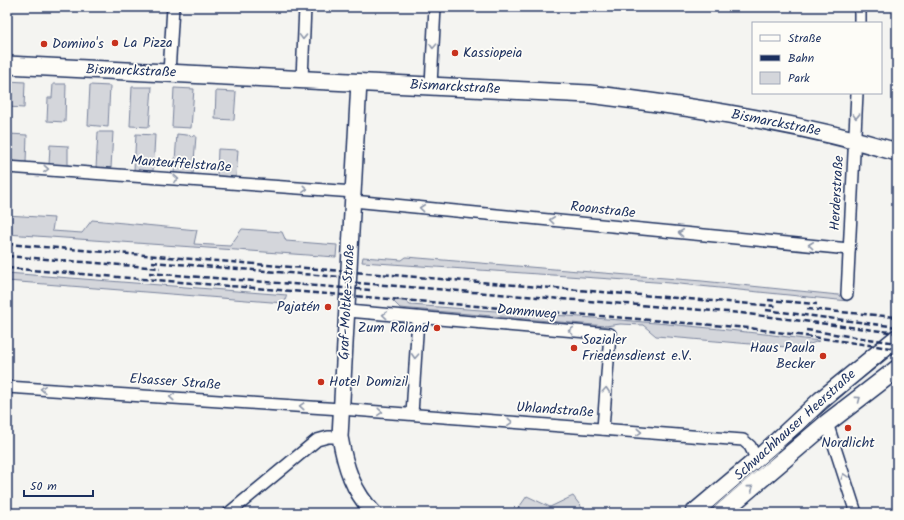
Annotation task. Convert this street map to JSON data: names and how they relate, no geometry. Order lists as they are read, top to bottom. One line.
{"streets":{"main road":["Bismarckstraße","Graf-Moltke-Straße","Schwachhauser Heerstraße"],"street":["Manteuffelstraße","Herderstraße","Roonstraße","Dammweg","Elsasser Straße","Uhlandstraße"]},"crossings":[["Bismarckstraße","Herderstraße"],["Bismarckstraße","Graf-Moltke-Straße"],["Manteuffelstraße","Roonstraße"],["Manteuffelstraße","Graf-Moltke-Straße"],["Herderstraße","Roonstraße"],["Roonstraße","Graf-Moltke-Straße"],["Graf-Moltke-Straße","Dammweg"],["Graf-Moltke-Straße","Elsasser Straße"],["Graf-Moltke-Straße","Uhlandstraße"],["Dammweg","Uhlandstraße"],["Elsasser Straße","Uhlandstraße"],["Uhlandstraße","Schwachhauser Heerstraße"]],"one_way":["Manteuffelstraße","Roonstraße","Elsasser Straße","Uhlandstraße"],"places":["La Pizza","Domino's","Kassiopeia","Pajatén","Zum Roland","Sozialer Friedensdienst e.V.","Haus Paula Becker","Hotel Domizil","Nordlicht"],"legend":["Straße","Bahn","Park"],"scale_bar":"50 m"}
